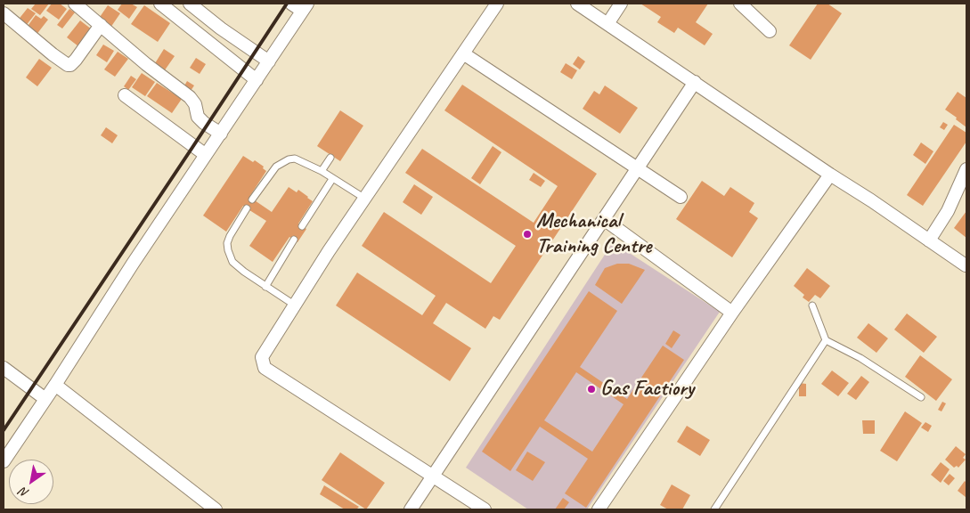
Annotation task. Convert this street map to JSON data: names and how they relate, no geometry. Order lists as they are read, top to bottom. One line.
{"places":["Mechanical Training Centre","Gas Factiory"],"north":"bottom left"}
